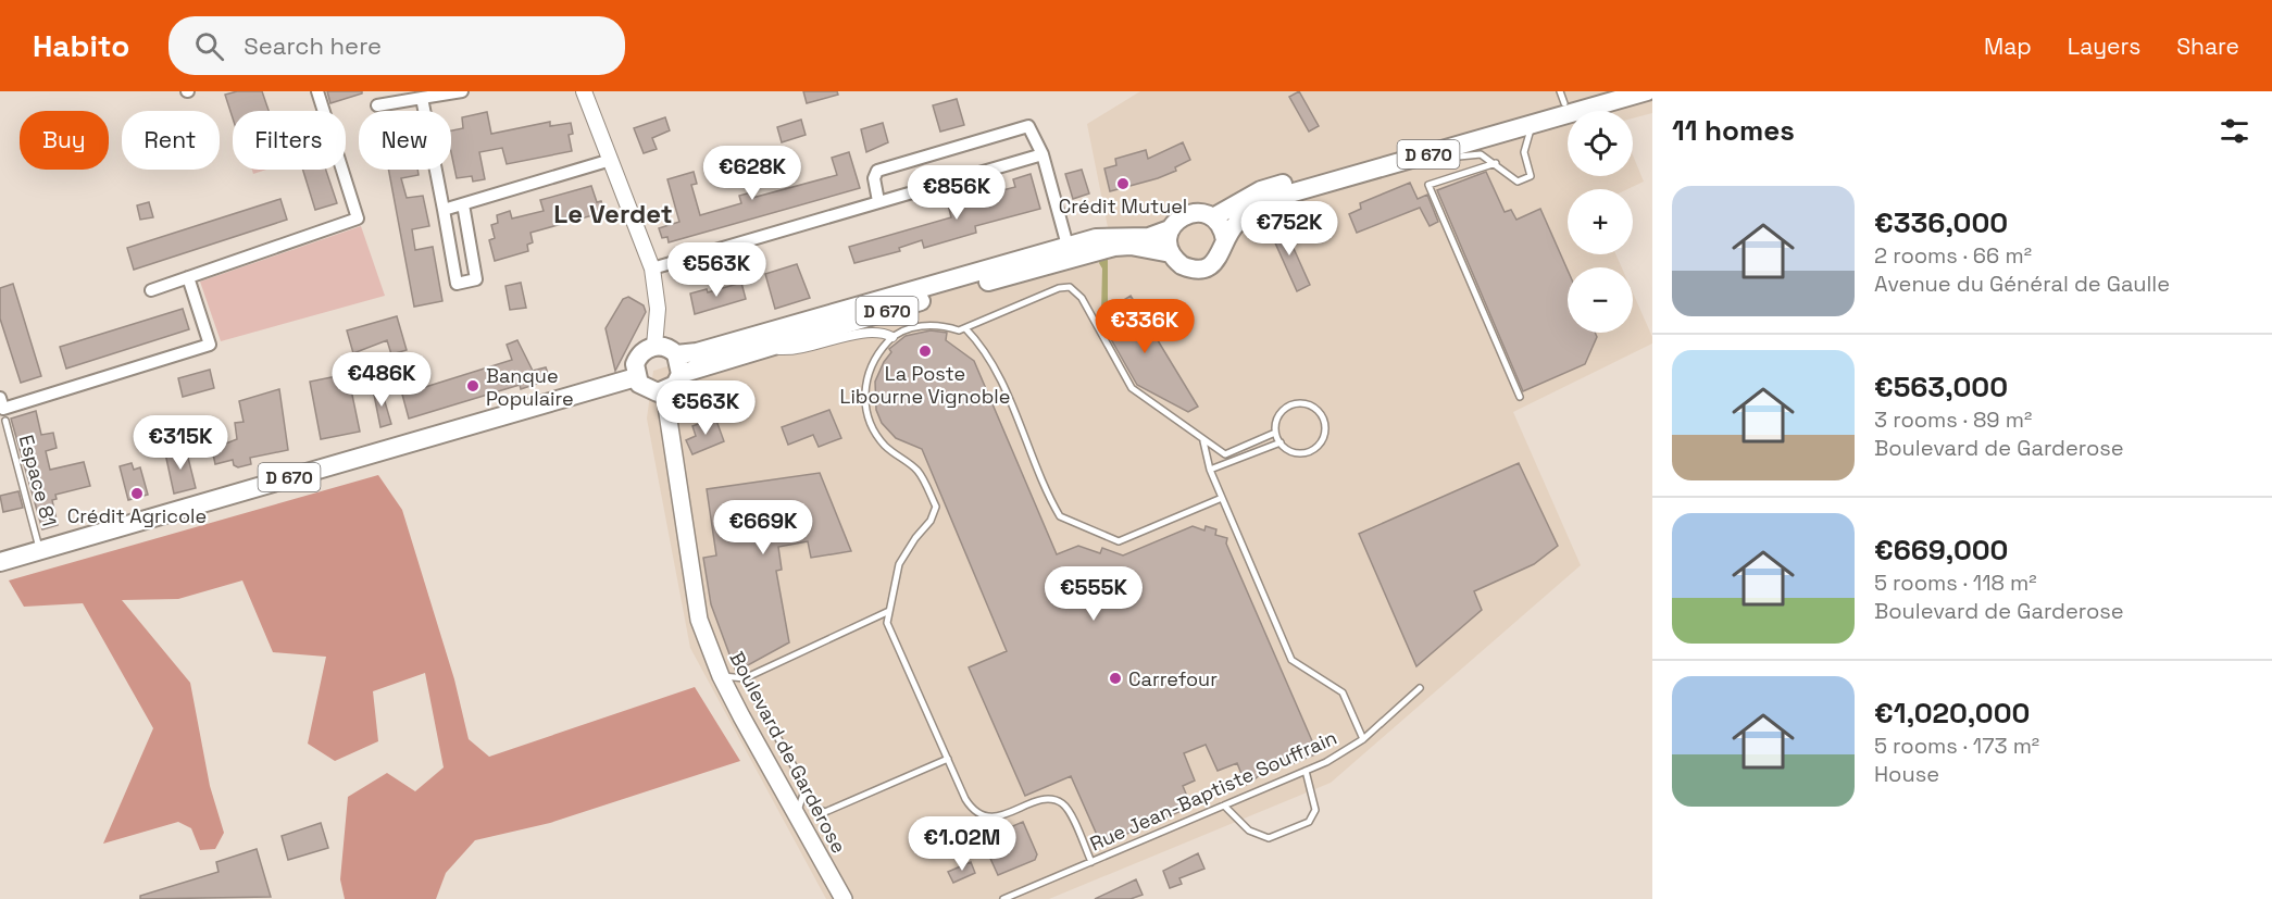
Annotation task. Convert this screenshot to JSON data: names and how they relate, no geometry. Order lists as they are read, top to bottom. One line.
{"streets":{"main road":["D 670","Boulevard de Garderose"],"lane":["Espace 81","Rue Jean-Baptiste Souffrain"]},"crossings":[["D 670","Espace 81"],["D 670","Boulevard de Garderose"]],"districts":["Le Verdet"],"places":["Crédit Mutuel","La Poste Libourne Vignoble","Banque Populaire","Crédit Agricole","Carrefour"],"page":{"header":"Habito","search":"Search here","nav":["Map","Layers","Share"],"heading":"11 homes","map_buttons":["+","−"],"chip":["Buy","Rent","Filters","New"],"price":["€628K","€856K","€752K","€563K","€336K","€486K","€563K","€315K","€669K","€555K","€1.02M"],"list":[{"name":"€336,000","note":"2 rooms · 66 m² · Avenue du Général de Gaulle"},{"name":"€563,000","note":"3 rooms · 89 m² · Boulevard de Garderose"},{"name":"€669,000","note":"5 rooms · 118 m² · Boulevard de Garderose"},{"name":"€1,020,000","note":"5 rooms · 173 m² · House"}]}}
